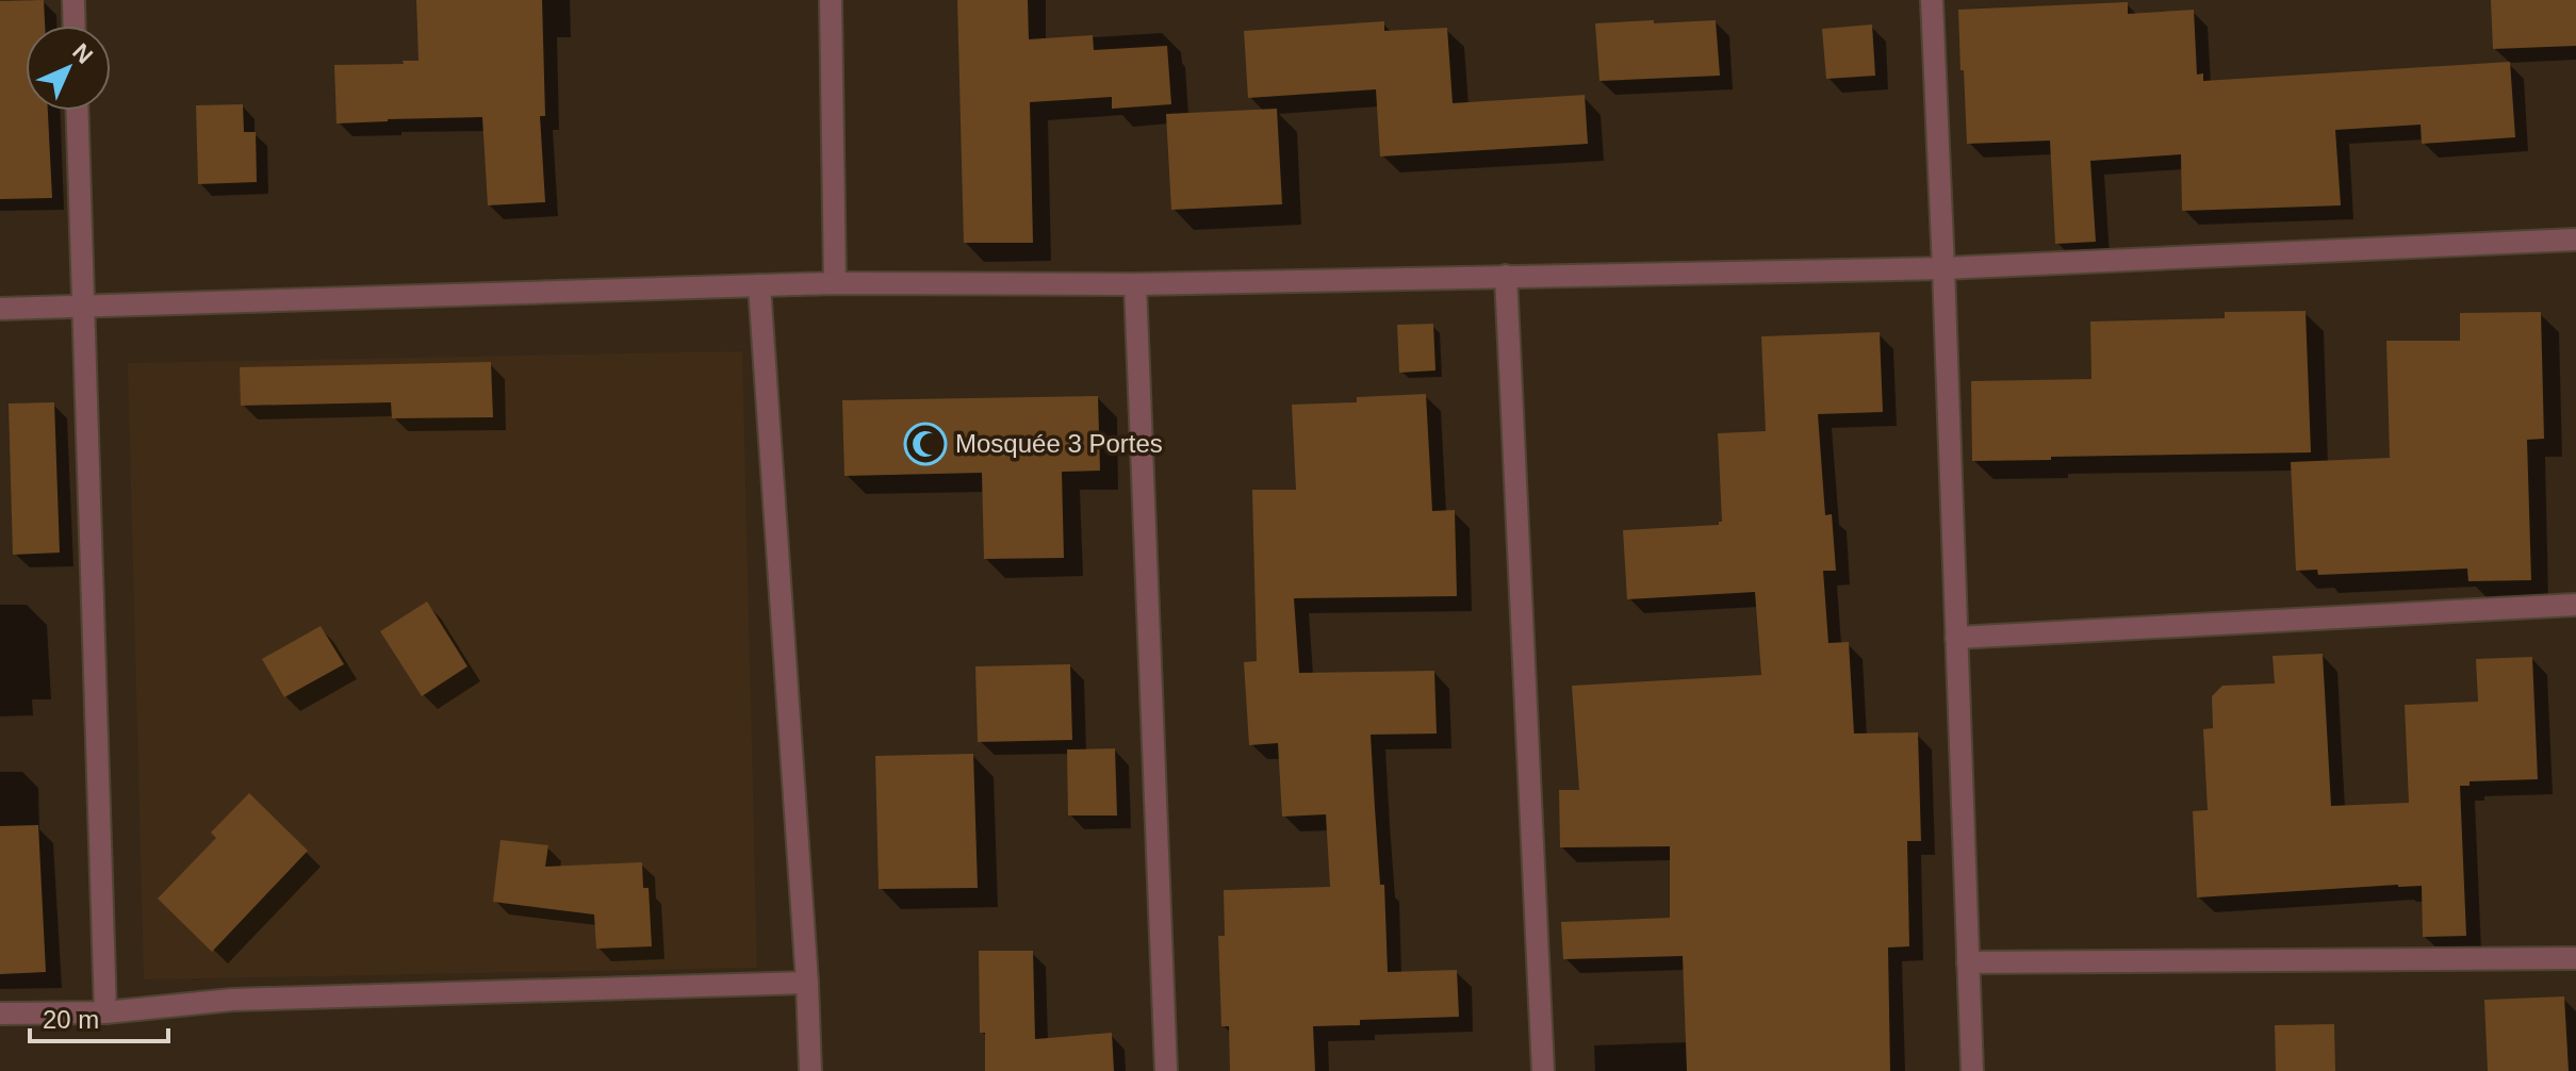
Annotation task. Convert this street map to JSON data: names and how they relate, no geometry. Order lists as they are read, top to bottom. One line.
{"places":{"mosque":["Mosquée 3 Portes"]},"scale_bar":"20 m","north":"top right"}
